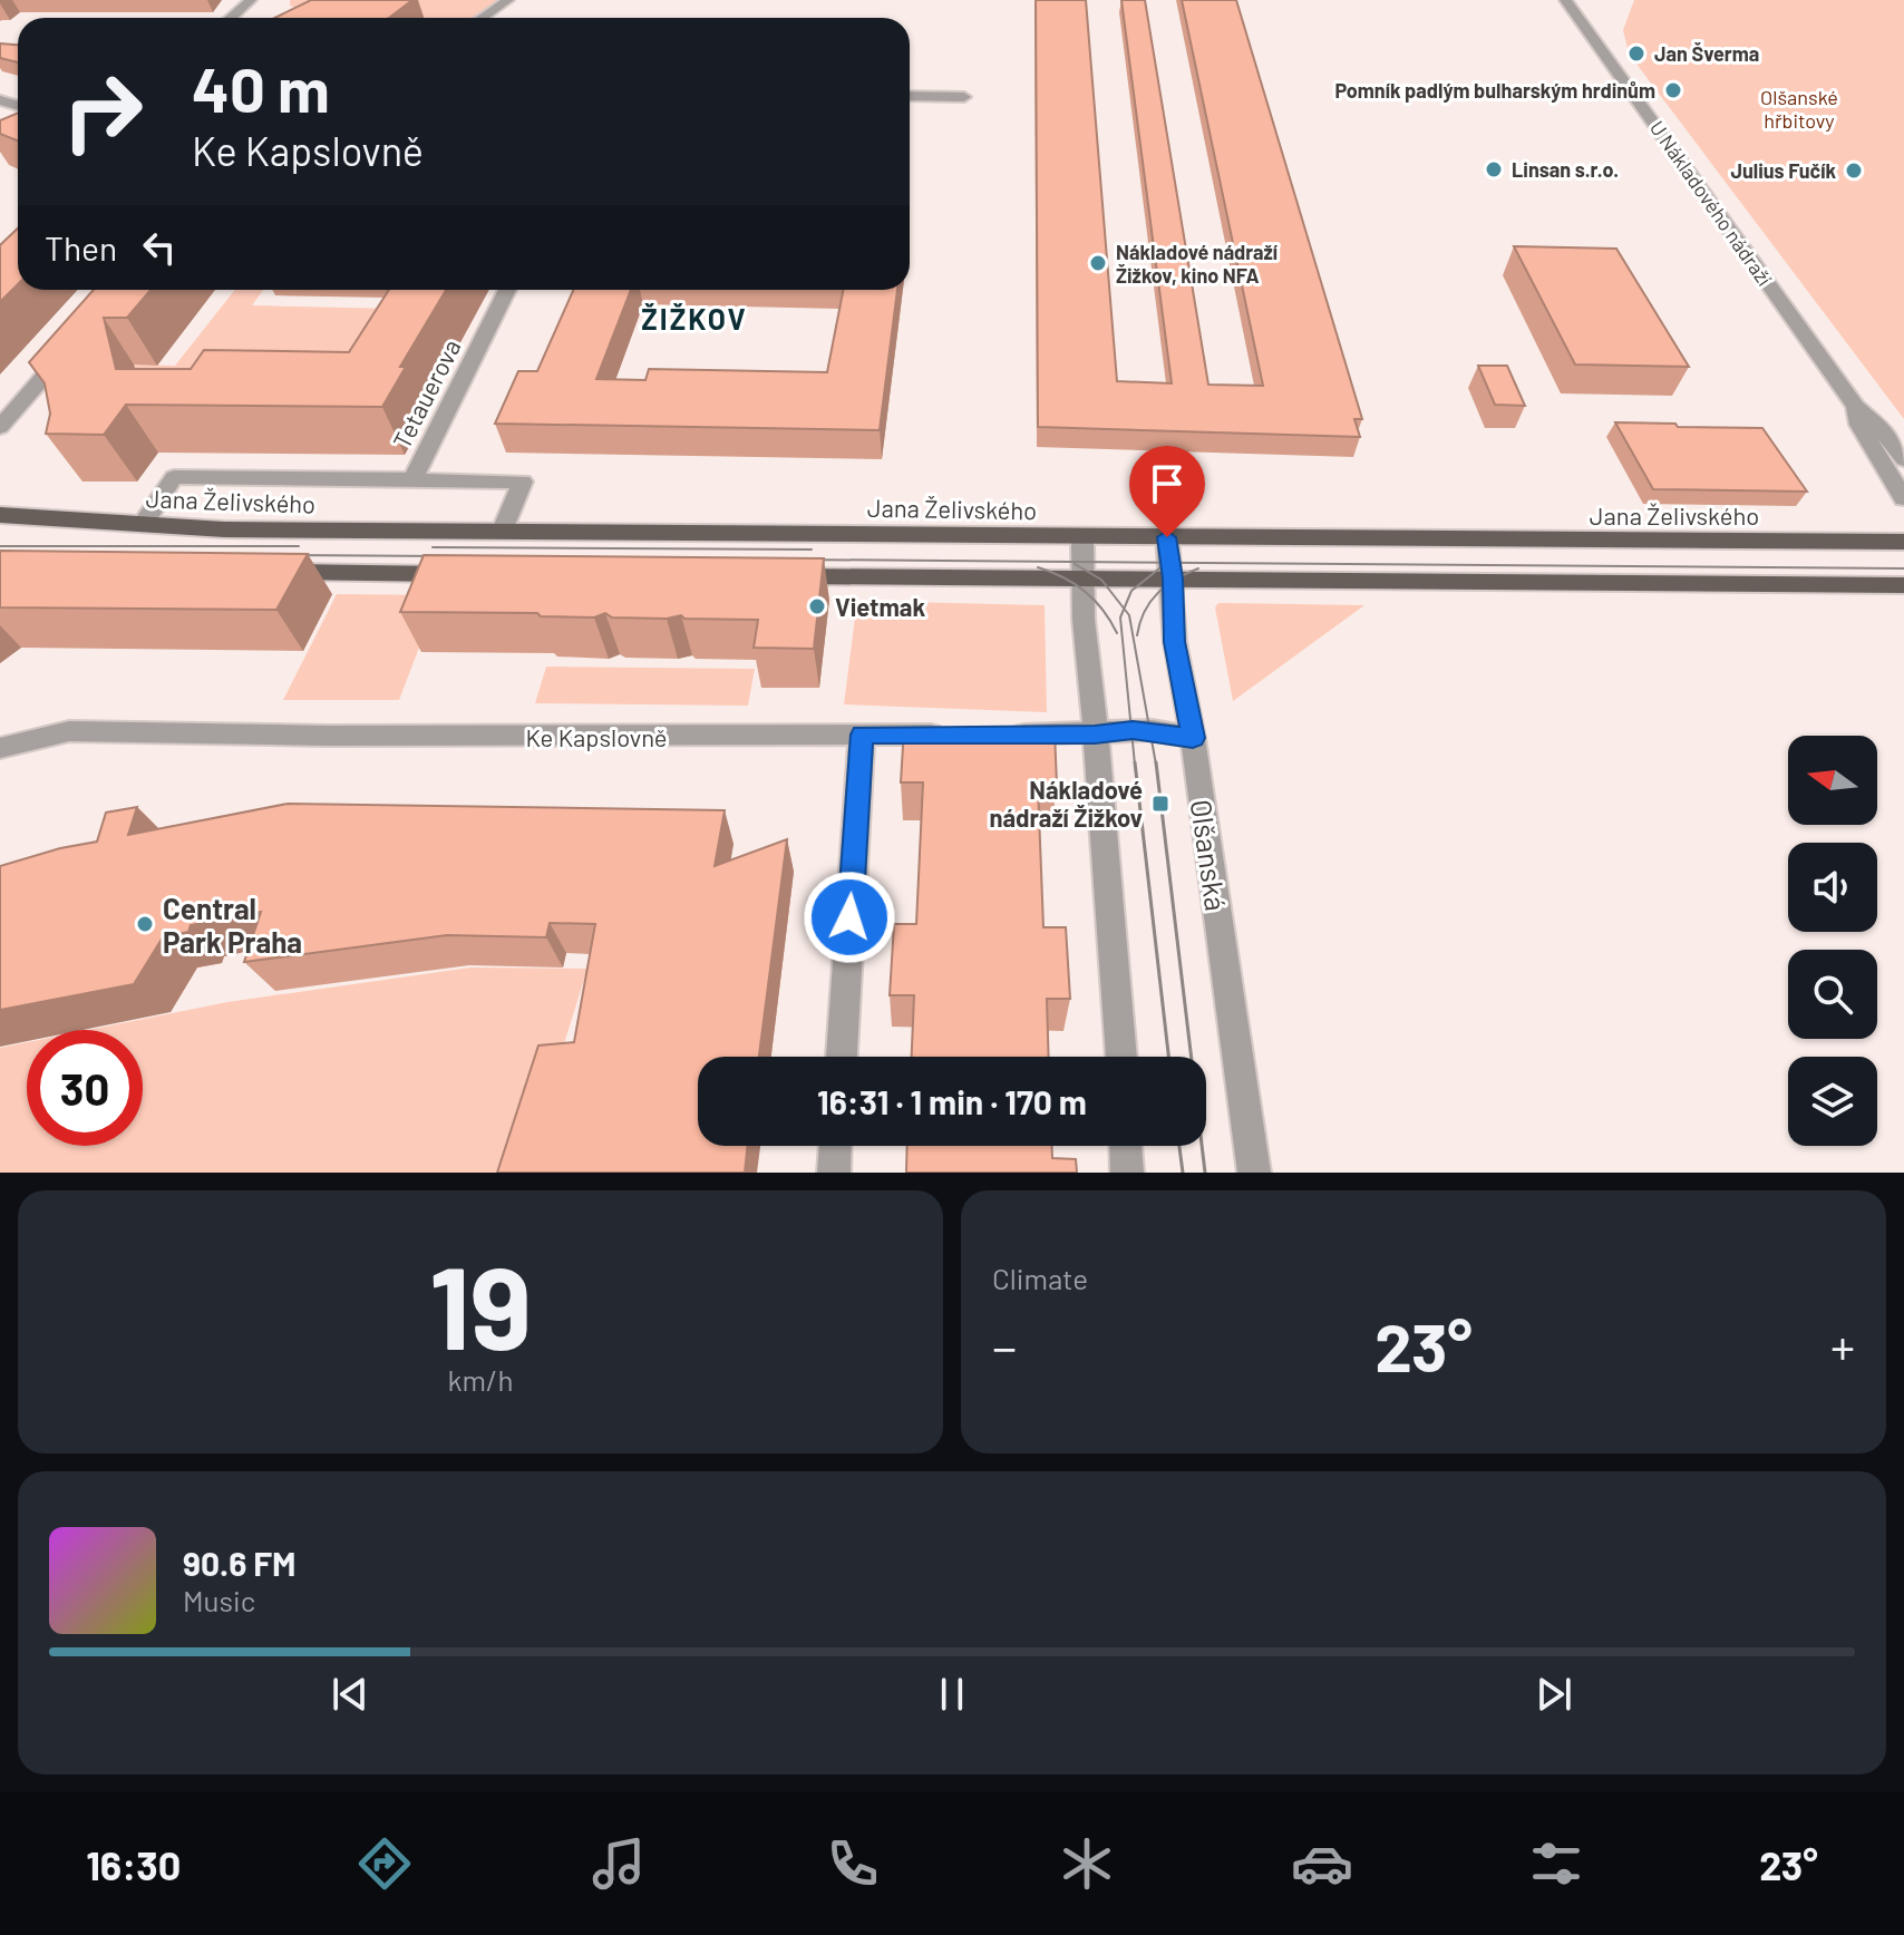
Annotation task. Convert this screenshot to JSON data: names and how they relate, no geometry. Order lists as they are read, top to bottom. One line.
{"streets":{"main road":["Jana Želivského"],"street":["U Nákladového nádraží","Tetauerova","Ke Kapslovně","Olšanská"]},"crossings":[["Tetauerova","Jana Želivského"],["Jana Želivského","Olšanská"]],"districts":["ŽIŽKOV"],"parks":["Olšanské hřbitovy"],"places":{"other":["Jan Šverma","Pomník padlým bulharským hrdinům","Linsan s.r.o.","Julius Fučík","Nákladové nádraží Žižkov, kino NFA","Vietmak","Central Park Praha"],"transit":["Nákladové nádraží Žižkov"]},"north":"left","page":{"turn":["40 m","Ke Kapslovně"],"then":"Then","limit":"30","trip":"16:31 · 1 min · 170 m","tile":[["19","km/h"],"Climate"],"heat":["−","23°","+"],"song":["90.6 FM","Music"],"tabs":["16:30","23°"]}}
